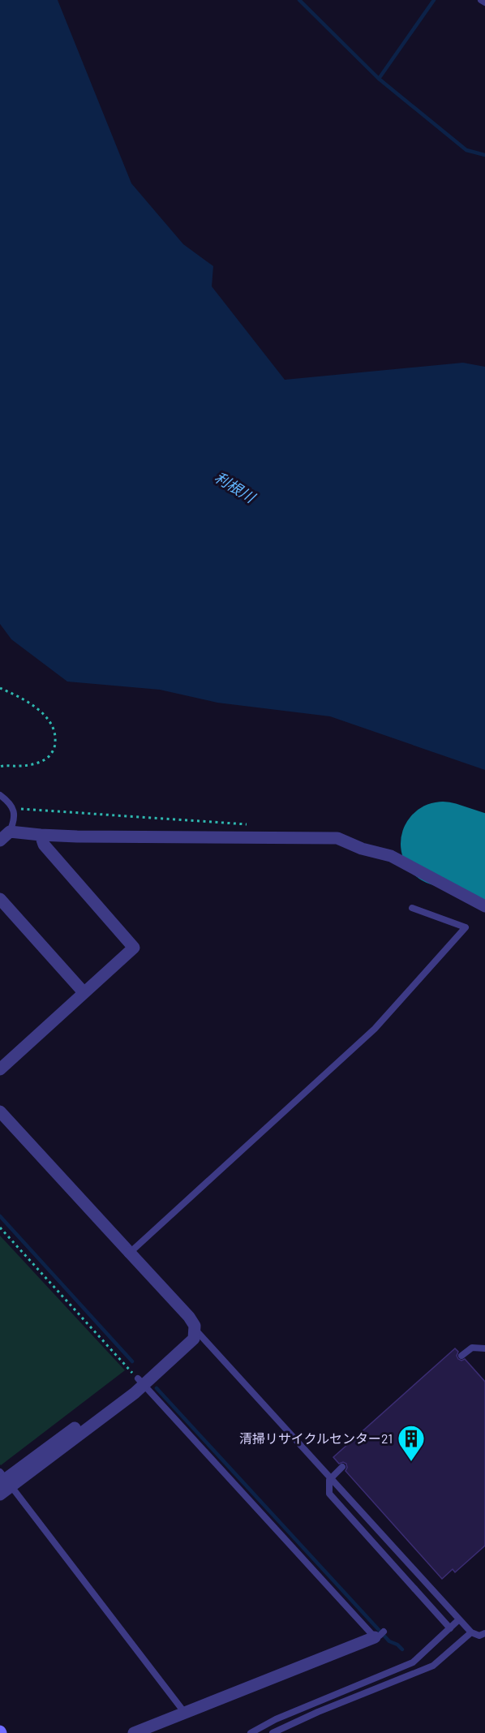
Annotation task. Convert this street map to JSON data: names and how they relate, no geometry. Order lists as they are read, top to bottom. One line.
{"water":["利根川"],"places":{"building":["清掃リサイクルセンター21"]}}
